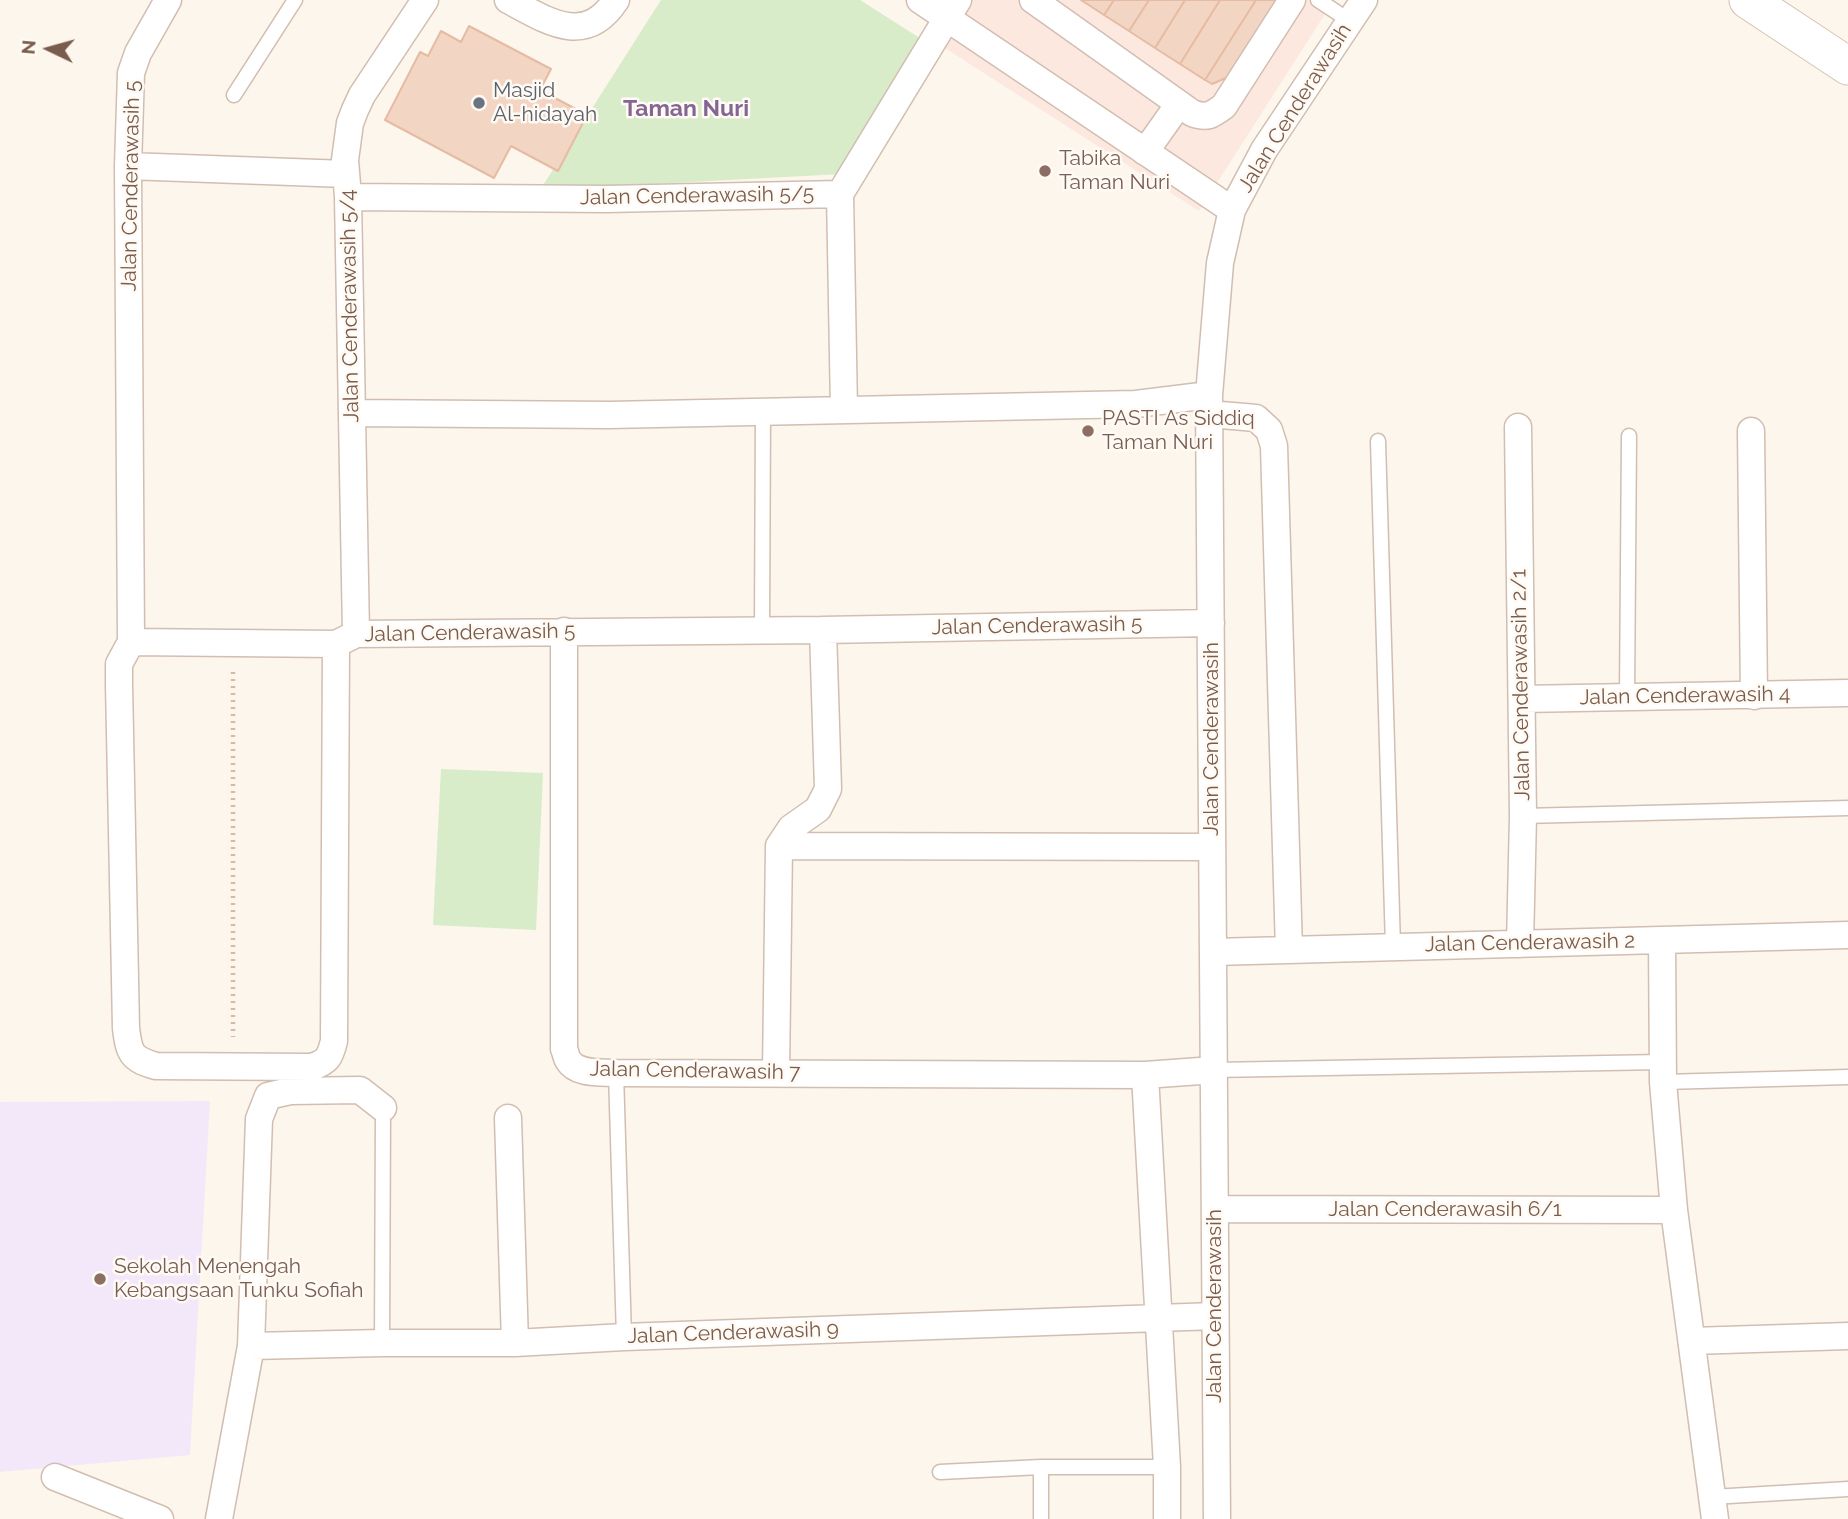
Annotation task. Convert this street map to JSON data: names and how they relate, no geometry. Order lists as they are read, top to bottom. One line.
{"streets":{"street":["Jalan Cenderawasih","Jalan Cenderawasih 5","Jalan Cenderawasih 5/5","Jalan Cenderawasih 5/4","Jalan Cenderawasih 2/1","Jalan Cenderawasih 4","Jalan Cenderawasih 2","Jalan Cenderawasih 7","Jalan Cenderawasih 6/1","Jalan Cenderawasih 9"]},"crossings":[["Jalan Cenderawasih","Jalan Cenderawasih 5"],["Jalan Cenderawasih","Jalan Cenderawasih 2"],["Jalan Cenderawasih","Jalan Cenderawasih 7"],["Jalan Cenderawasih","Jalan Cenderawasih 6/1"],["Jalan Cenderawasih","Jalan Cenderawasih 9"],["Jalan Cenderawasih 5","Jalan Cenderawasih 5/5"],["Jalan Cenderawasih 5","Jalan Cenderawasih 5/4"],["Jalan Cenderawasih 5","Jalan Cenderawasih 7"],["Jalan Cenderawasih 5/5","Jalan Cenderawasih 5/4"],["Jalan Cenderawasih 2/1","Jalan Cenderawasih 4"],["Jalan Cenderawasih 2/1","Jalan Cenderawasih 2"]],"districts":["Taman Nuri"],"places":["Masjid Al-hidayah","Tabika Taman Nuri","PASTI As Siddiq Taman Nuri","Sekolah Menengah Kebangsaan Tunku Sofiah"],"north":"left"}
